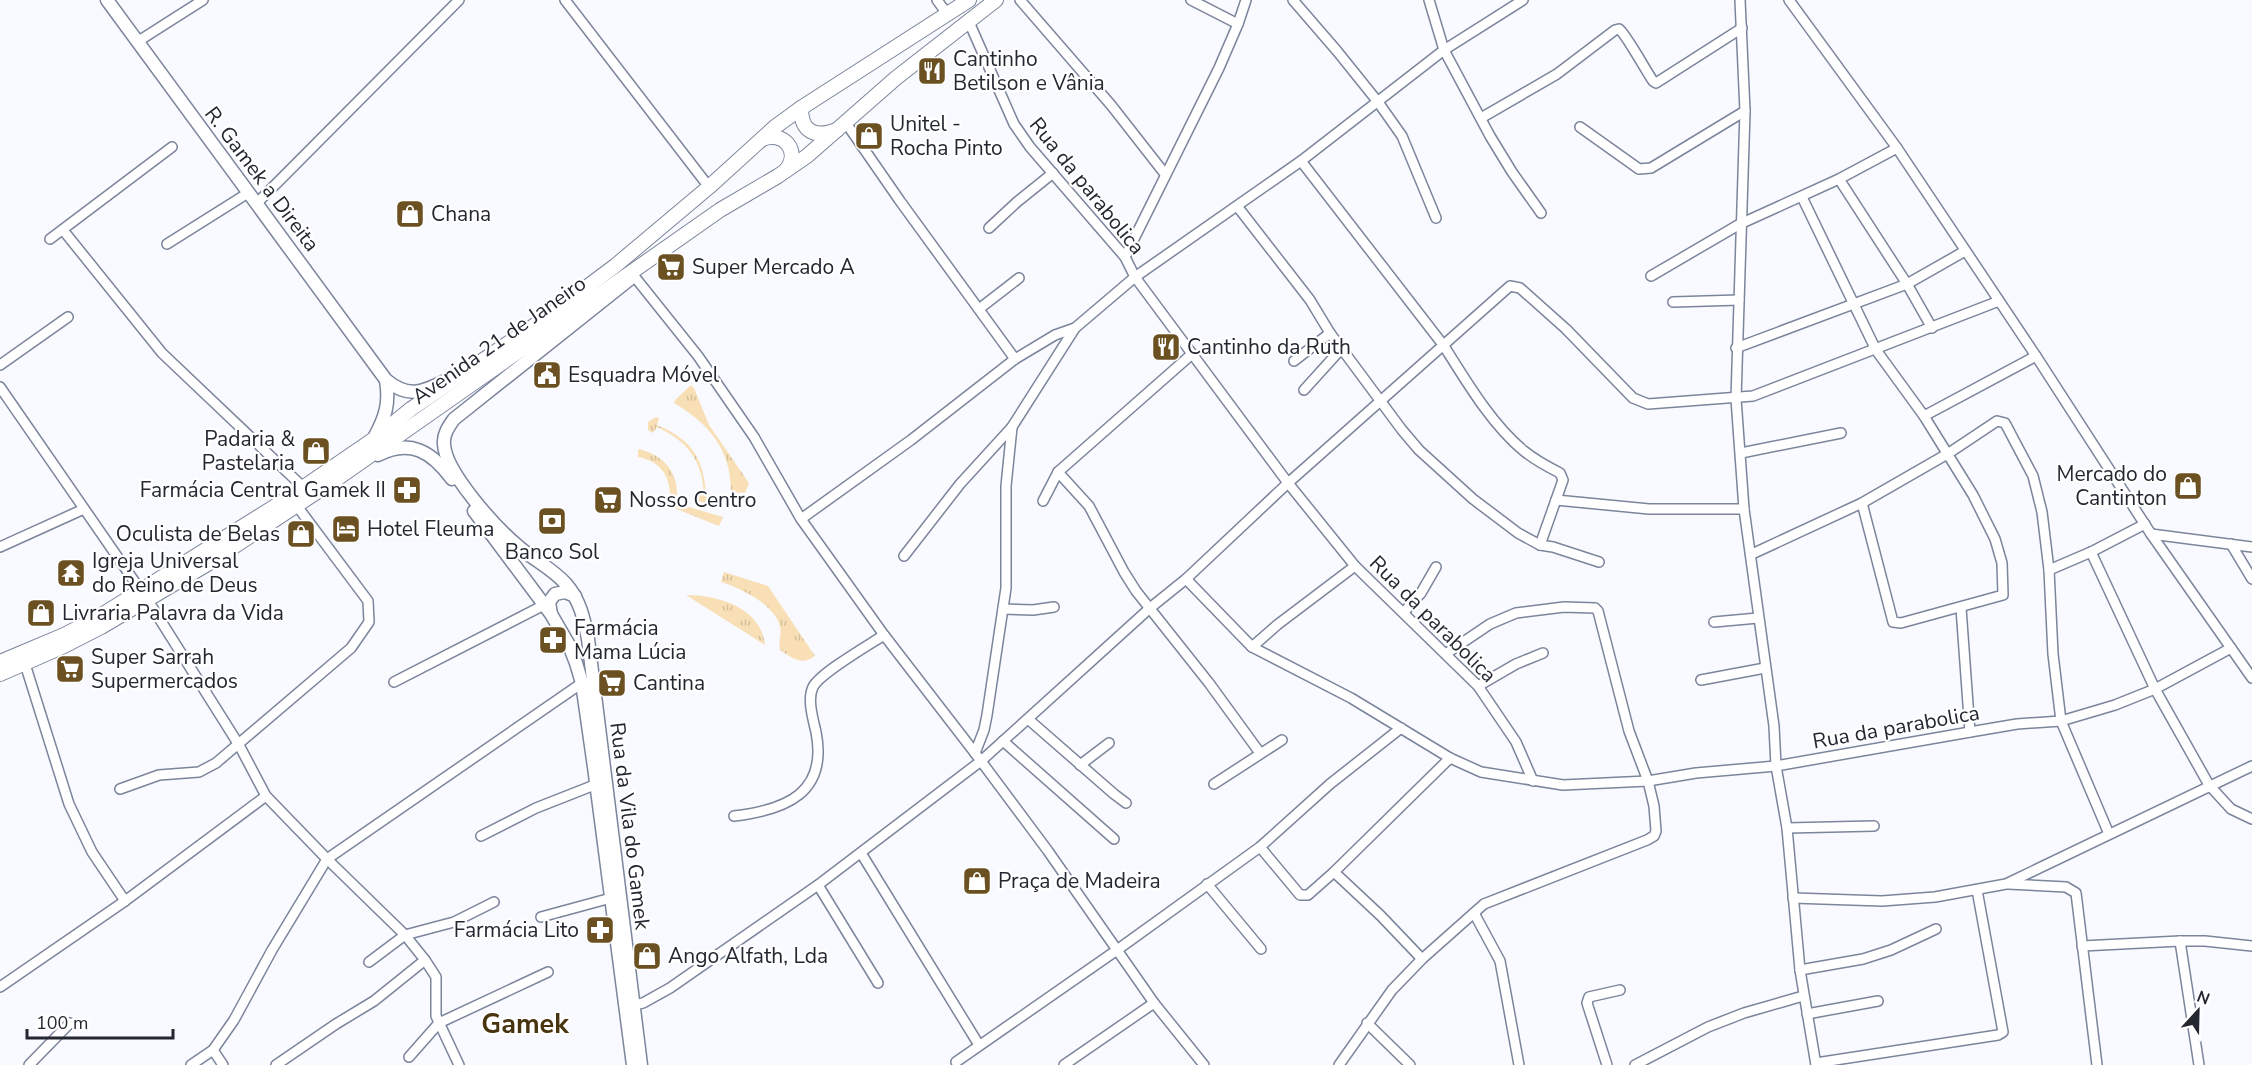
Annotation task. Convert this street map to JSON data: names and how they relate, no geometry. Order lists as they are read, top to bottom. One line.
{"streets":{"main road":["R. Gamek a Direita","Avenida 21 de Janeiro","Rua da Vila do Gamek"],"street":["Rua da parabolica"]},"crossings":[["Rua da parabolica","Avenida 21 de Janeiro"],["Avenida 21 de Janeiro","Rua da Vila do Gamek"]],"districts":["Gamek"],"places":{"restaurant":["Cantinho Betilson e Vânia","Cantinho da Ruth"],"shop":["Unitel - Rocha Pinto","Chana","Padaria & Pastelaria","Mercado do Cantinton","Oculista de Belas","Livraria Palavra da Vida","Praça de Madeira","Ango Alfath, Lda"],"supermarket":["Super Mercado A","Nosso Centro","Super Sarrah Supermercados","Cantina"],"public building":["Esquadra Móvel"],"pharmacy":["Farmácia Central Gamek II","Farmácia Mama Lúcia","Farmácia Lito"],"bank":["Banco Sol"],"hotel":["Hotel Fleuma"],"temple":["Igreja Universal do Reino de Deus"]},"scale_bar":"100 m","north":"top"}
